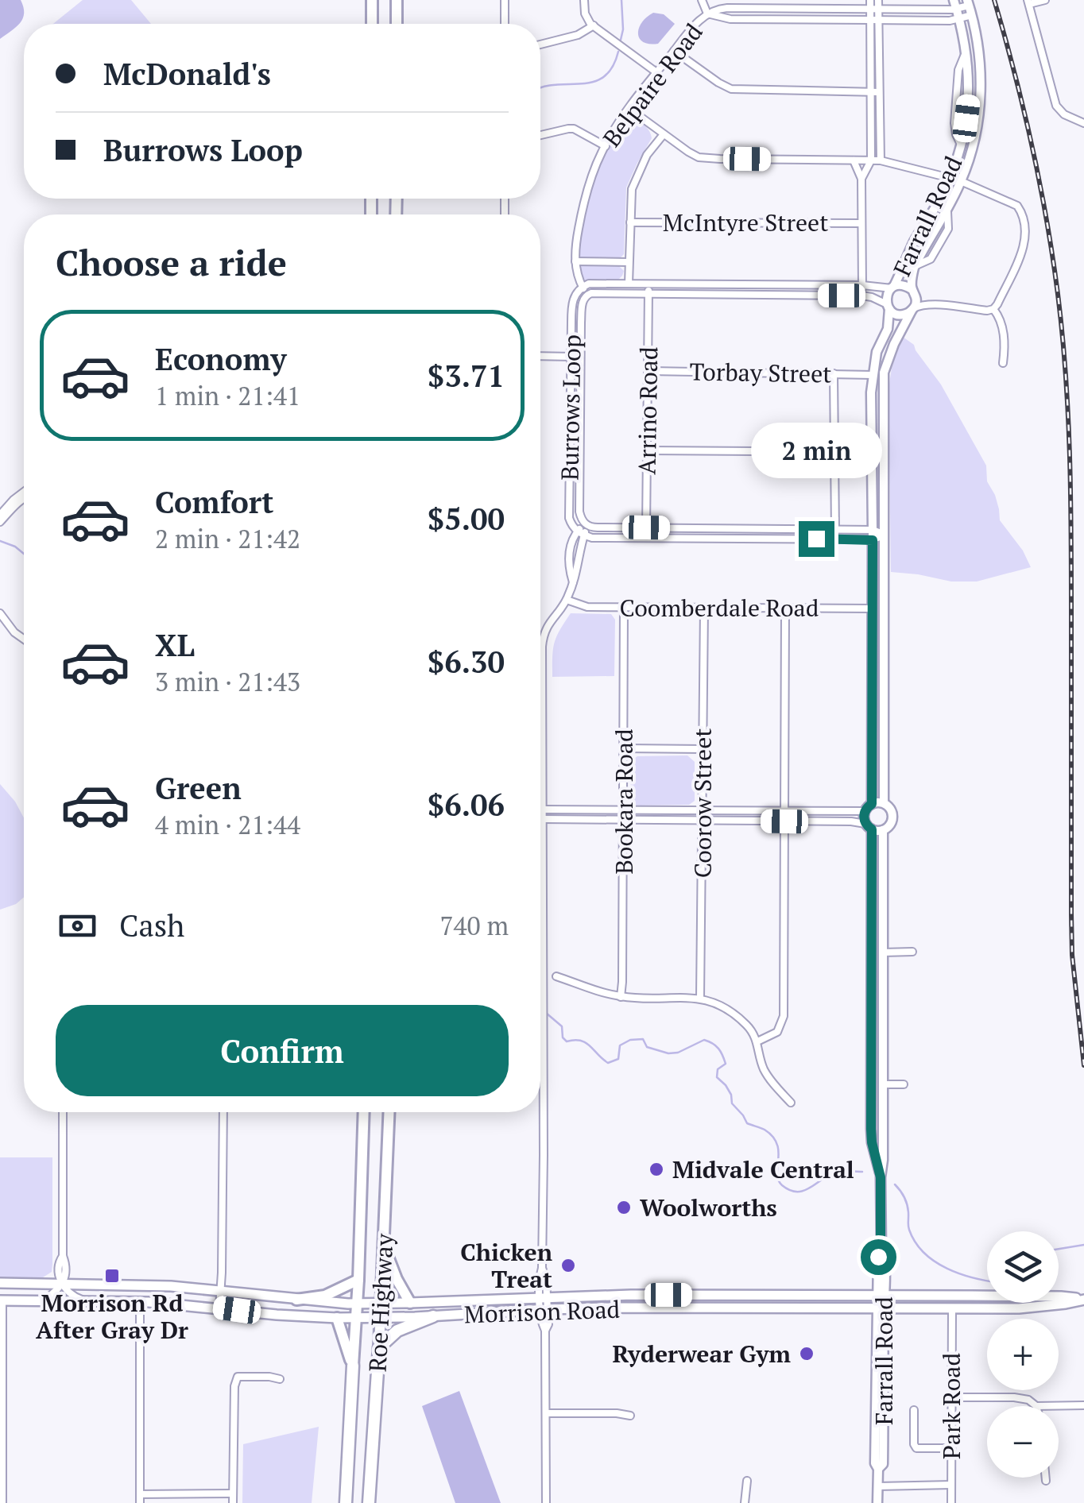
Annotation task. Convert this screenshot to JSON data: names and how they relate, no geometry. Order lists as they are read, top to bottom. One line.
{"streets":{"highway":["Roe Highway"],"main road":["Farrall Road","Morrison Road"],"street":["Belpaire Road","McIntyre Street","Torbay Street","Burrows Loop","Arrino Road","Coomberdale Road","Bookara Road","Coorow Street","Park Road"]},"crossings":[["Belpaire Road","Farrall Road"],["Belpaire Road","Burrows Loop"],["Farrall Road","Torbay Street"],["Farrall Road","Coomberdale Road"],["Farrall Road","Morrison Road"],["Torbay Street","Arrino Road"],["Coomberdale Road","Bookara Road"],["Coomberdale Road","Coorow Street"],["Roe Highway","Morrison Road"],["Morrison Road","Park Road"]],"places":{"other":["Midvale Central","Woolworths","Chicken Treat","Ryderwear Gym"],"transit":["Morrison Rd After Gray Dr"]},"page":{"banner":["McDonald's","Burrows Loop"],"heading":"Choose a ride","list":[{"name":"Economy","note":"1 min · 21:41","value":"$3.71"},{"name":"Comfort","note":"2 min · 21:42","value":"$5.00"},{"name":"XL","note":"3 min · 21:43","value":"$6.30"},{"name":"Green","note":"4 min · 21:44","value":"$6.06"}],"bubble":"2 min","pay":["Cash","740 m"],"buttons":"Confirm","map_buttons":["+","−"]}}
